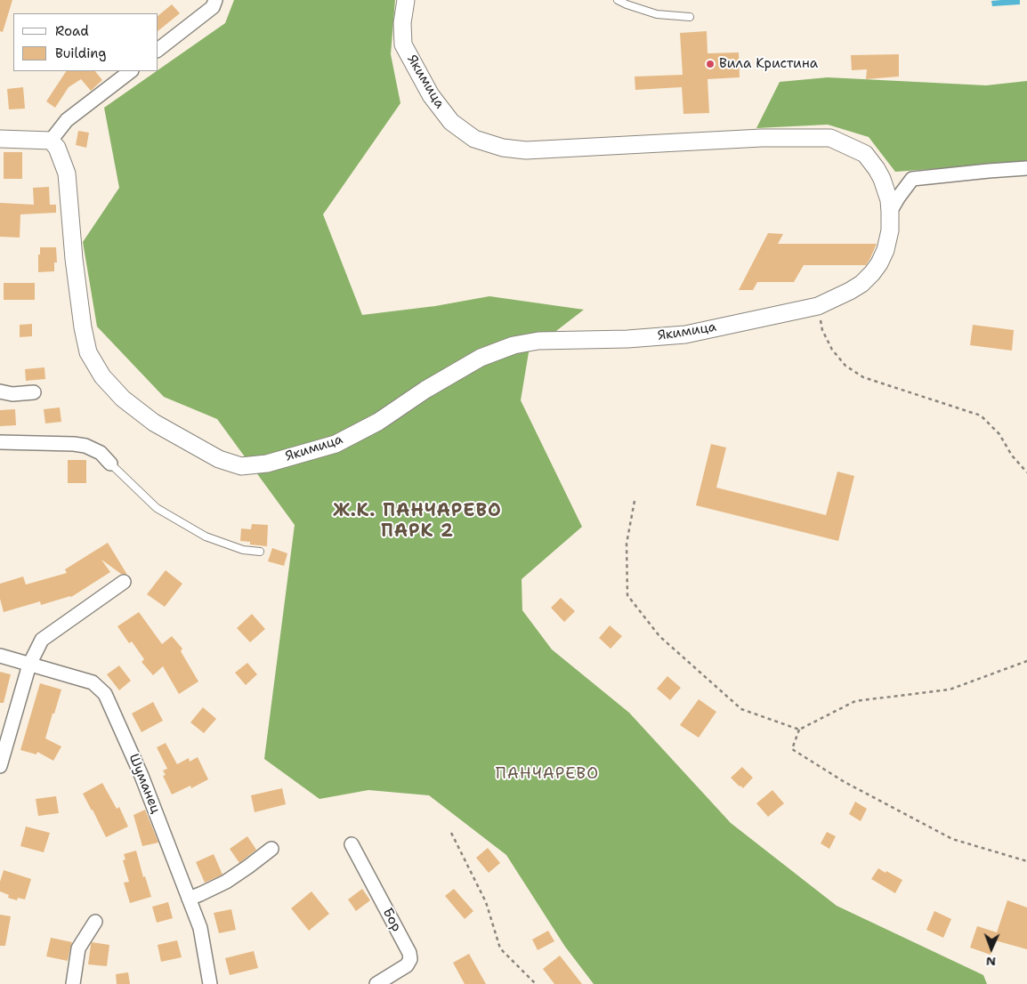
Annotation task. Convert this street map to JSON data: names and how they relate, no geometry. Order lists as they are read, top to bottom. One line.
{"streets":{"street":["Якимица","Шуманец","Бор"]},"districts":["Ж.К. ПАНЧАРЕВО ПАРК 2","ПАНЧАРЕВО"],"places":["Вила Кристина"],"legend":["Road","Building"],"north":"bottom"}
